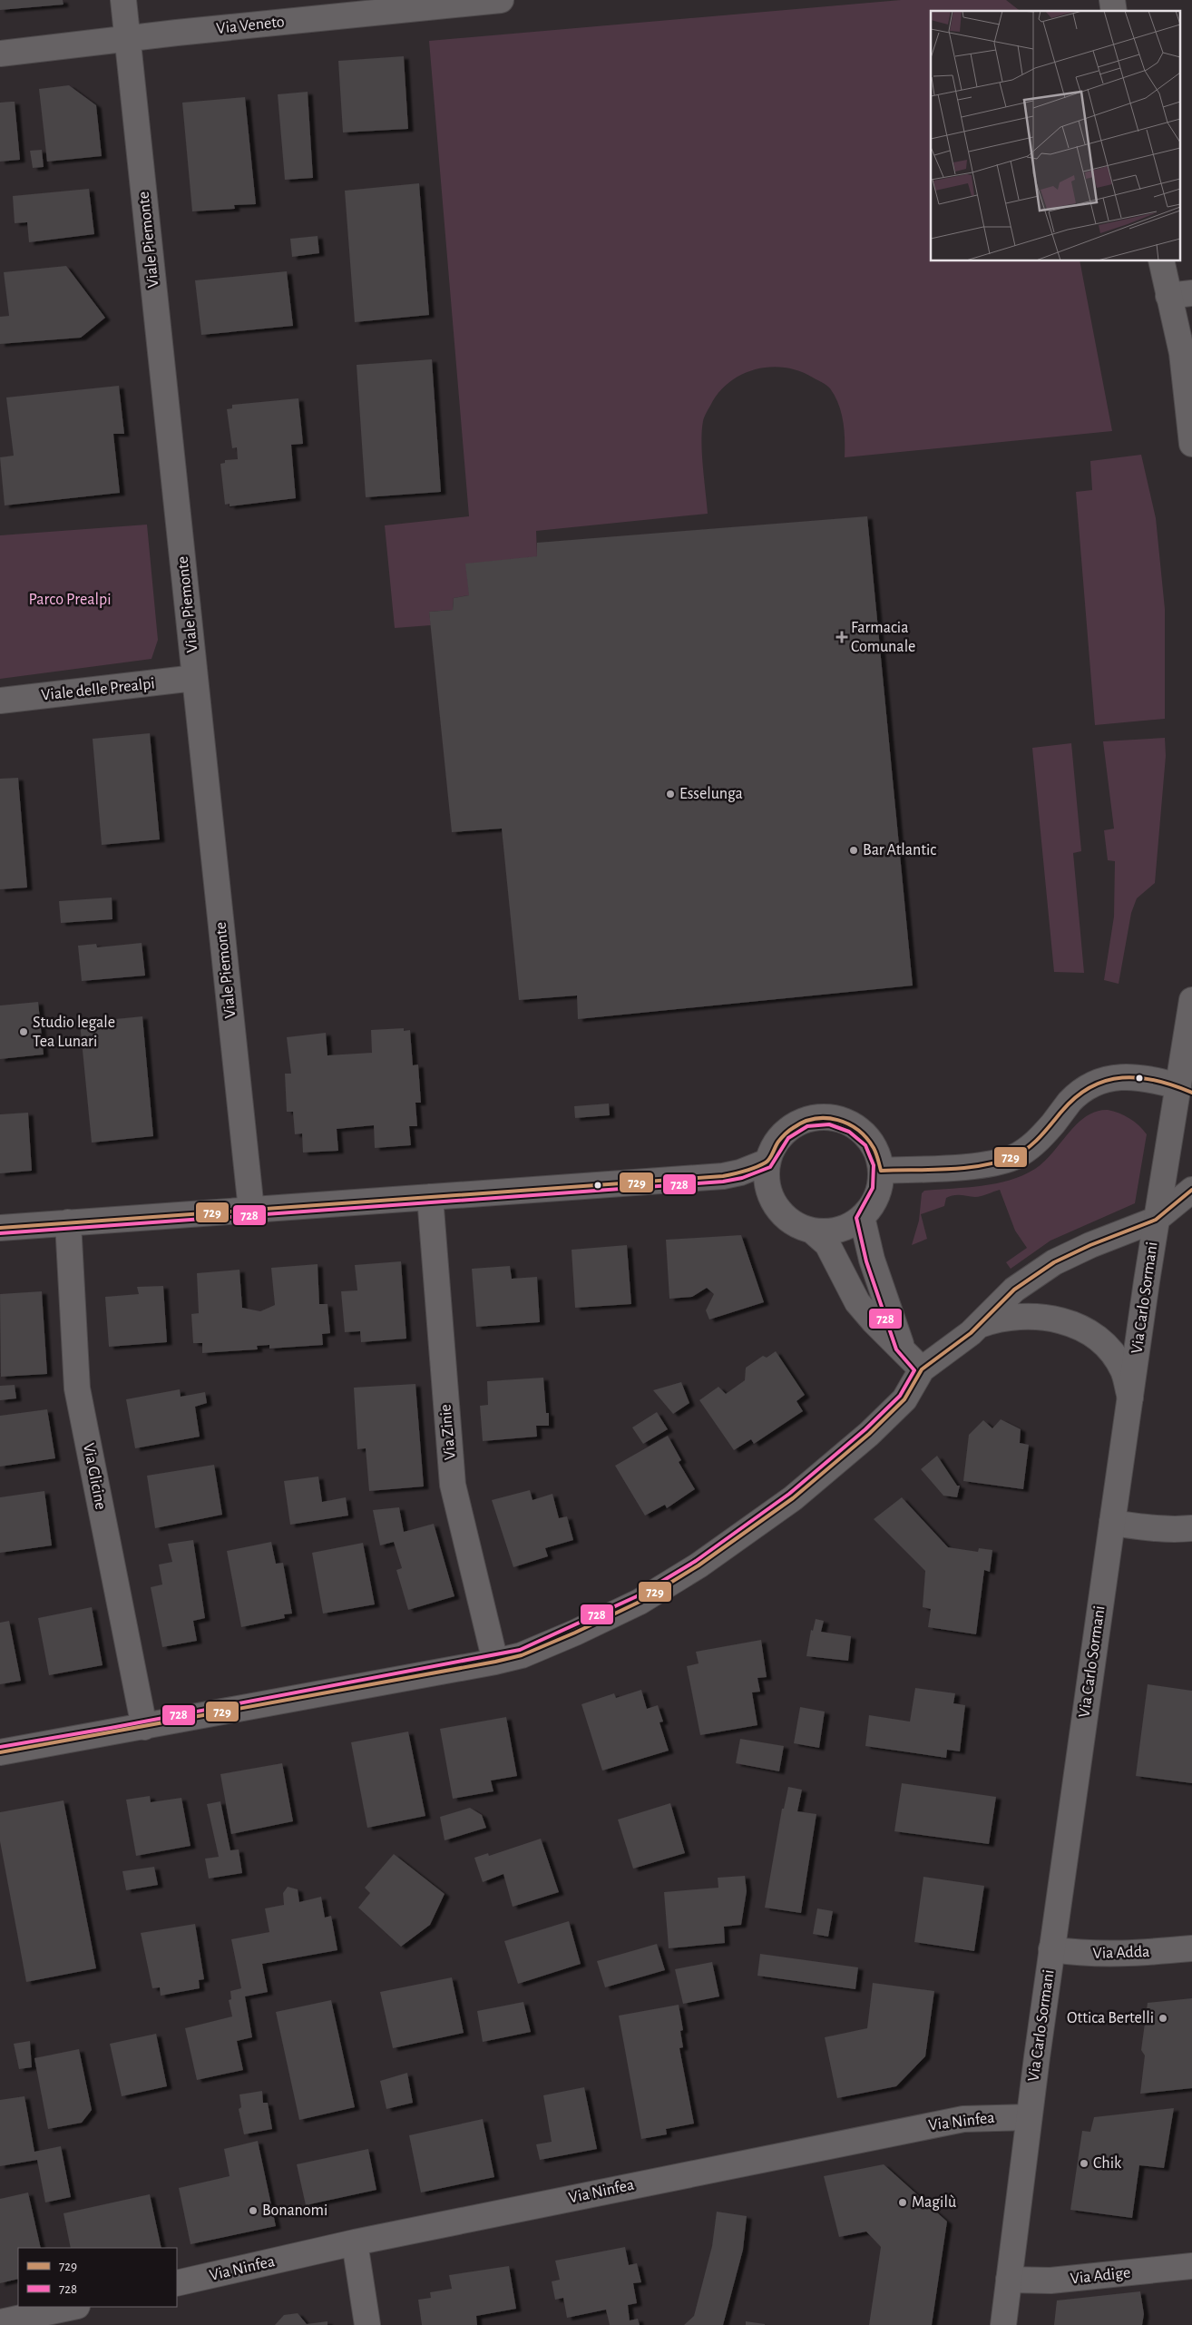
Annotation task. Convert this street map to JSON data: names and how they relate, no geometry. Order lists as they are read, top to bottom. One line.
{"streets":{"street":["Via Veneto","Viale Piemonte","Viale delle Prealpi","Via Carlo Sormani","Via Zinie","Via Glicine","Via Adda","Via Ninfea","Via Adige"]},"crossings":[["Via Veneto","Viale Piemonte"],["Viale Piemonte","Viale delle Prealpi"],["Via Carlo Sormani","Via Adda"],["Via Carlo Sormani","Via Ninfea"],["Via Carlo Sormani","Via Adige"]],"parks":["Parco Prealpi"],"places":{"health":["Farmacia Comunale"],"other":["Esselunga","Bar Atlantic","Studio legale Tea Lunari","Ottica Bertelli","Chik","Magilù","Bonanomi"]},"lines":["transit line 729","transit line 728"],"legend":["729","728"]}
